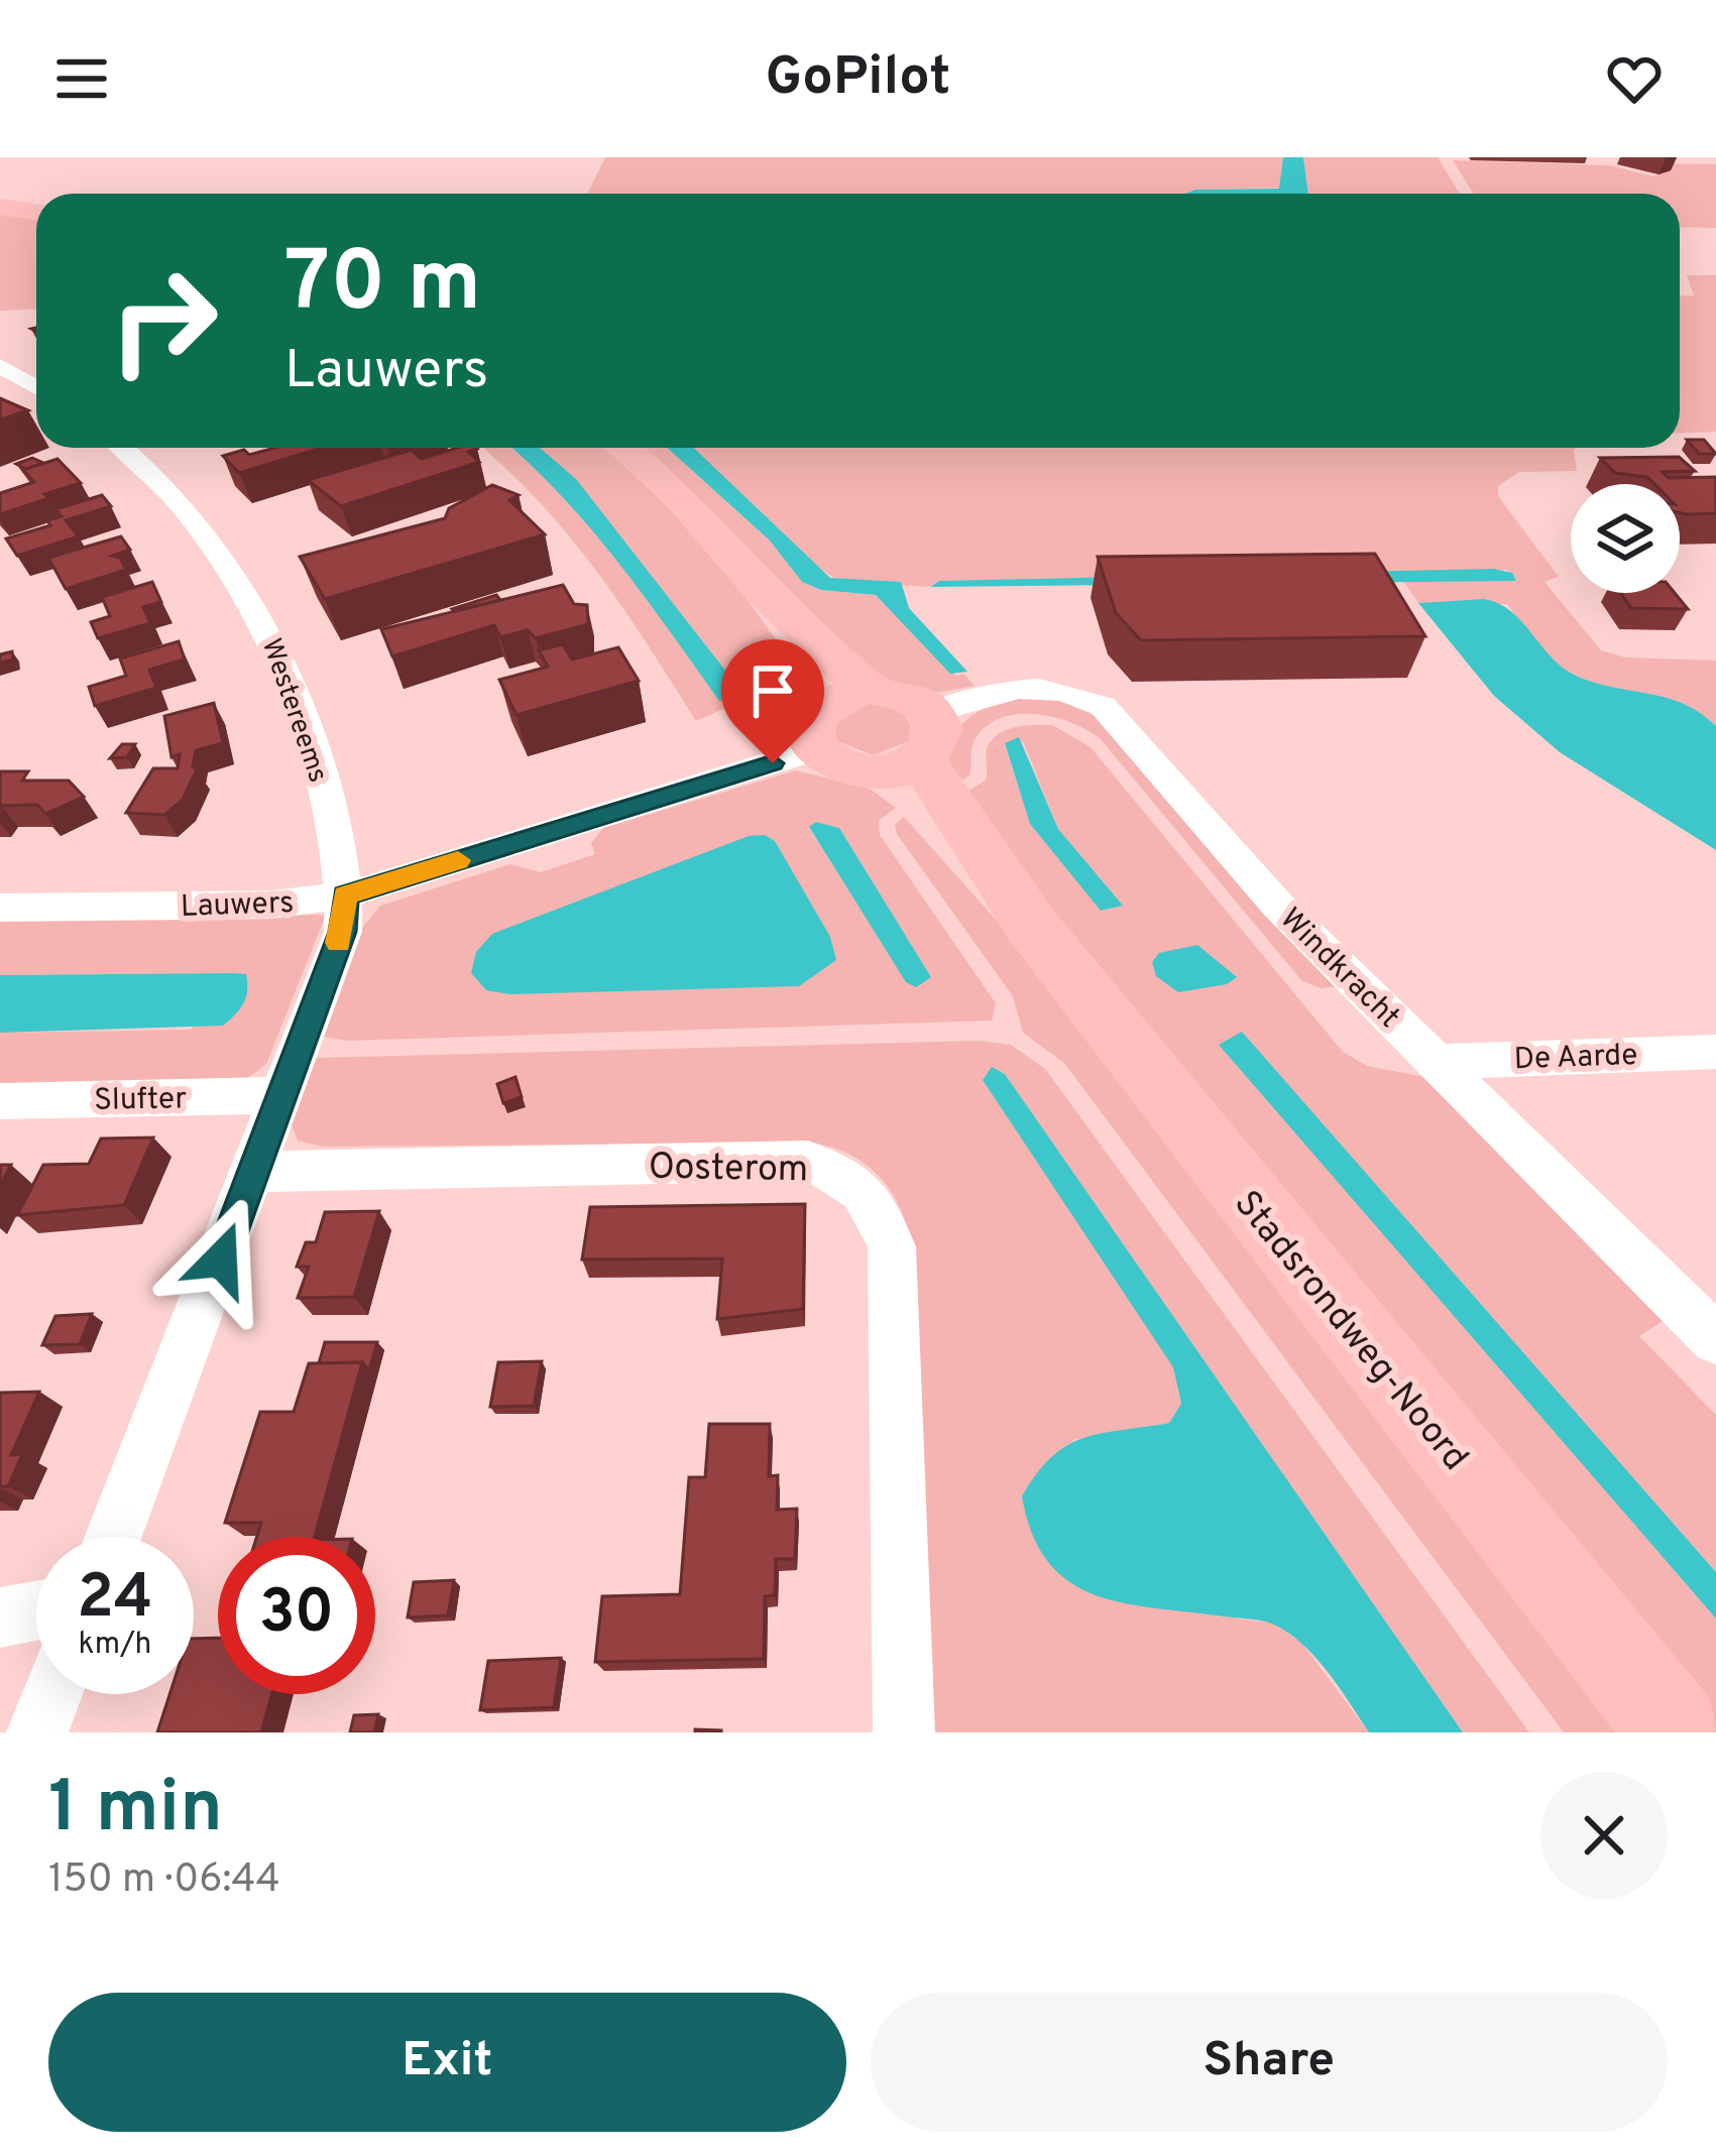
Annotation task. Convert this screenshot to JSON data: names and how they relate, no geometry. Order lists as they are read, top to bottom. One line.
{"streets":{"main road":["Stadsrondweg-Noord"],"street":["Westereems","Lauwers","Windkracht","De Aarde","Slufter","Oosterom"]},"crossings":[["Westereems","Lauwers"],["Westereems","Slufter"],["Westereems","Oosterom"],["Windkracht","De Aarde"],["Windkracht","Stadsrondweg-Noord"]],"page":{"header":"GoPilot","turn":["70 m","Lauwers"],"speed":"24 km/h","limit":"30","heading":["1 min","150 m · 06:44"],"buttons":["Exit","Share"]}}
